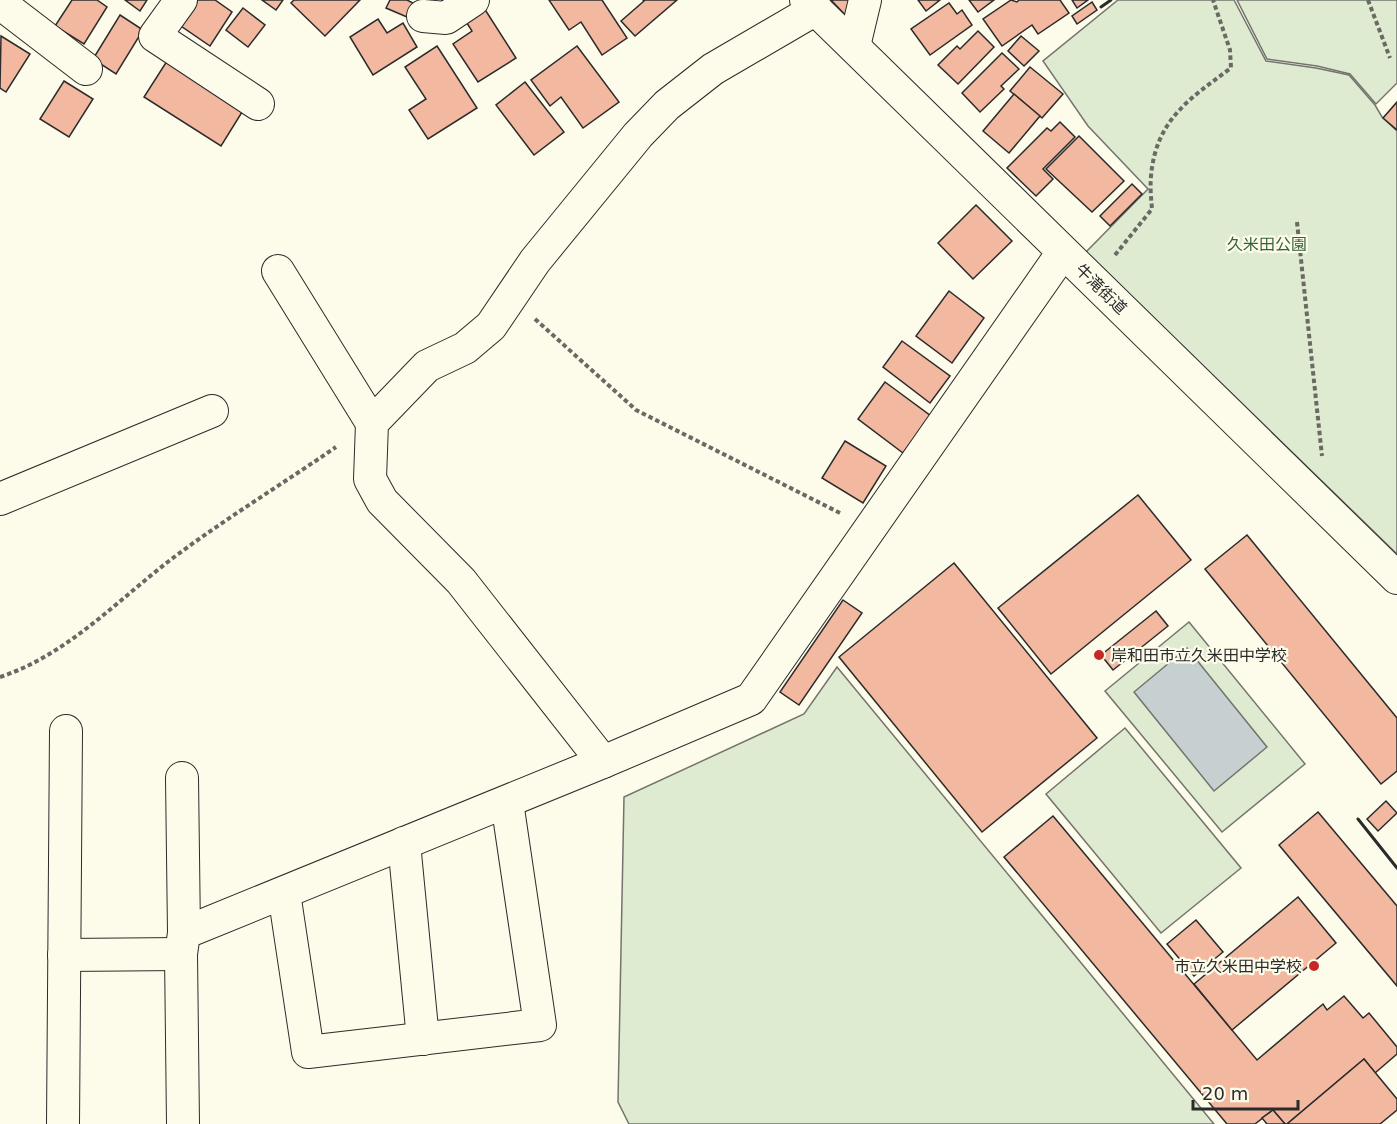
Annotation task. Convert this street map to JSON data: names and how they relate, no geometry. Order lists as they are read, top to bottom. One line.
{"streets":{"street":["牛滝街道"]},"parks":["久米田公園"],"places":["岸和田市立久米田中学校","市立久米田中学校"],"scale_bar":"20 m"}
